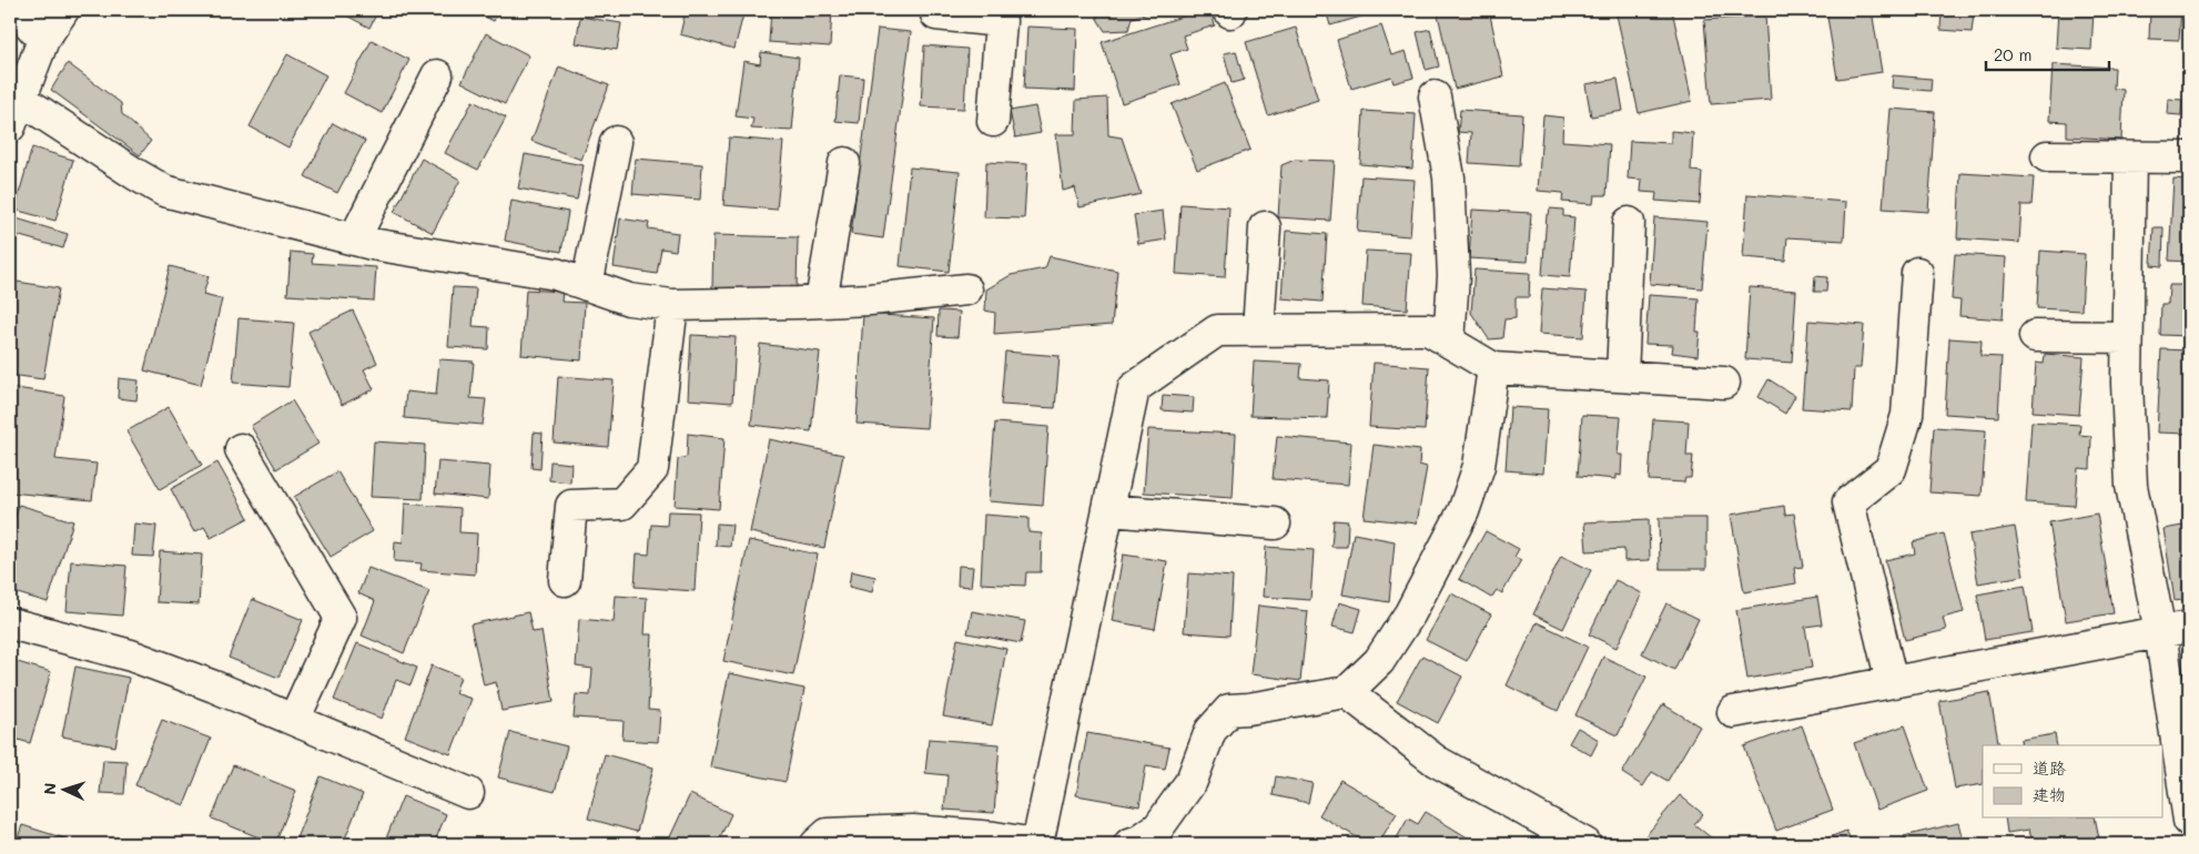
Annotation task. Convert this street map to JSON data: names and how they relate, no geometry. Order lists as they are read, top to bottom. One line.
{"legend":["道路","建物"],"scale_bar":"20 m","north":"left"}
